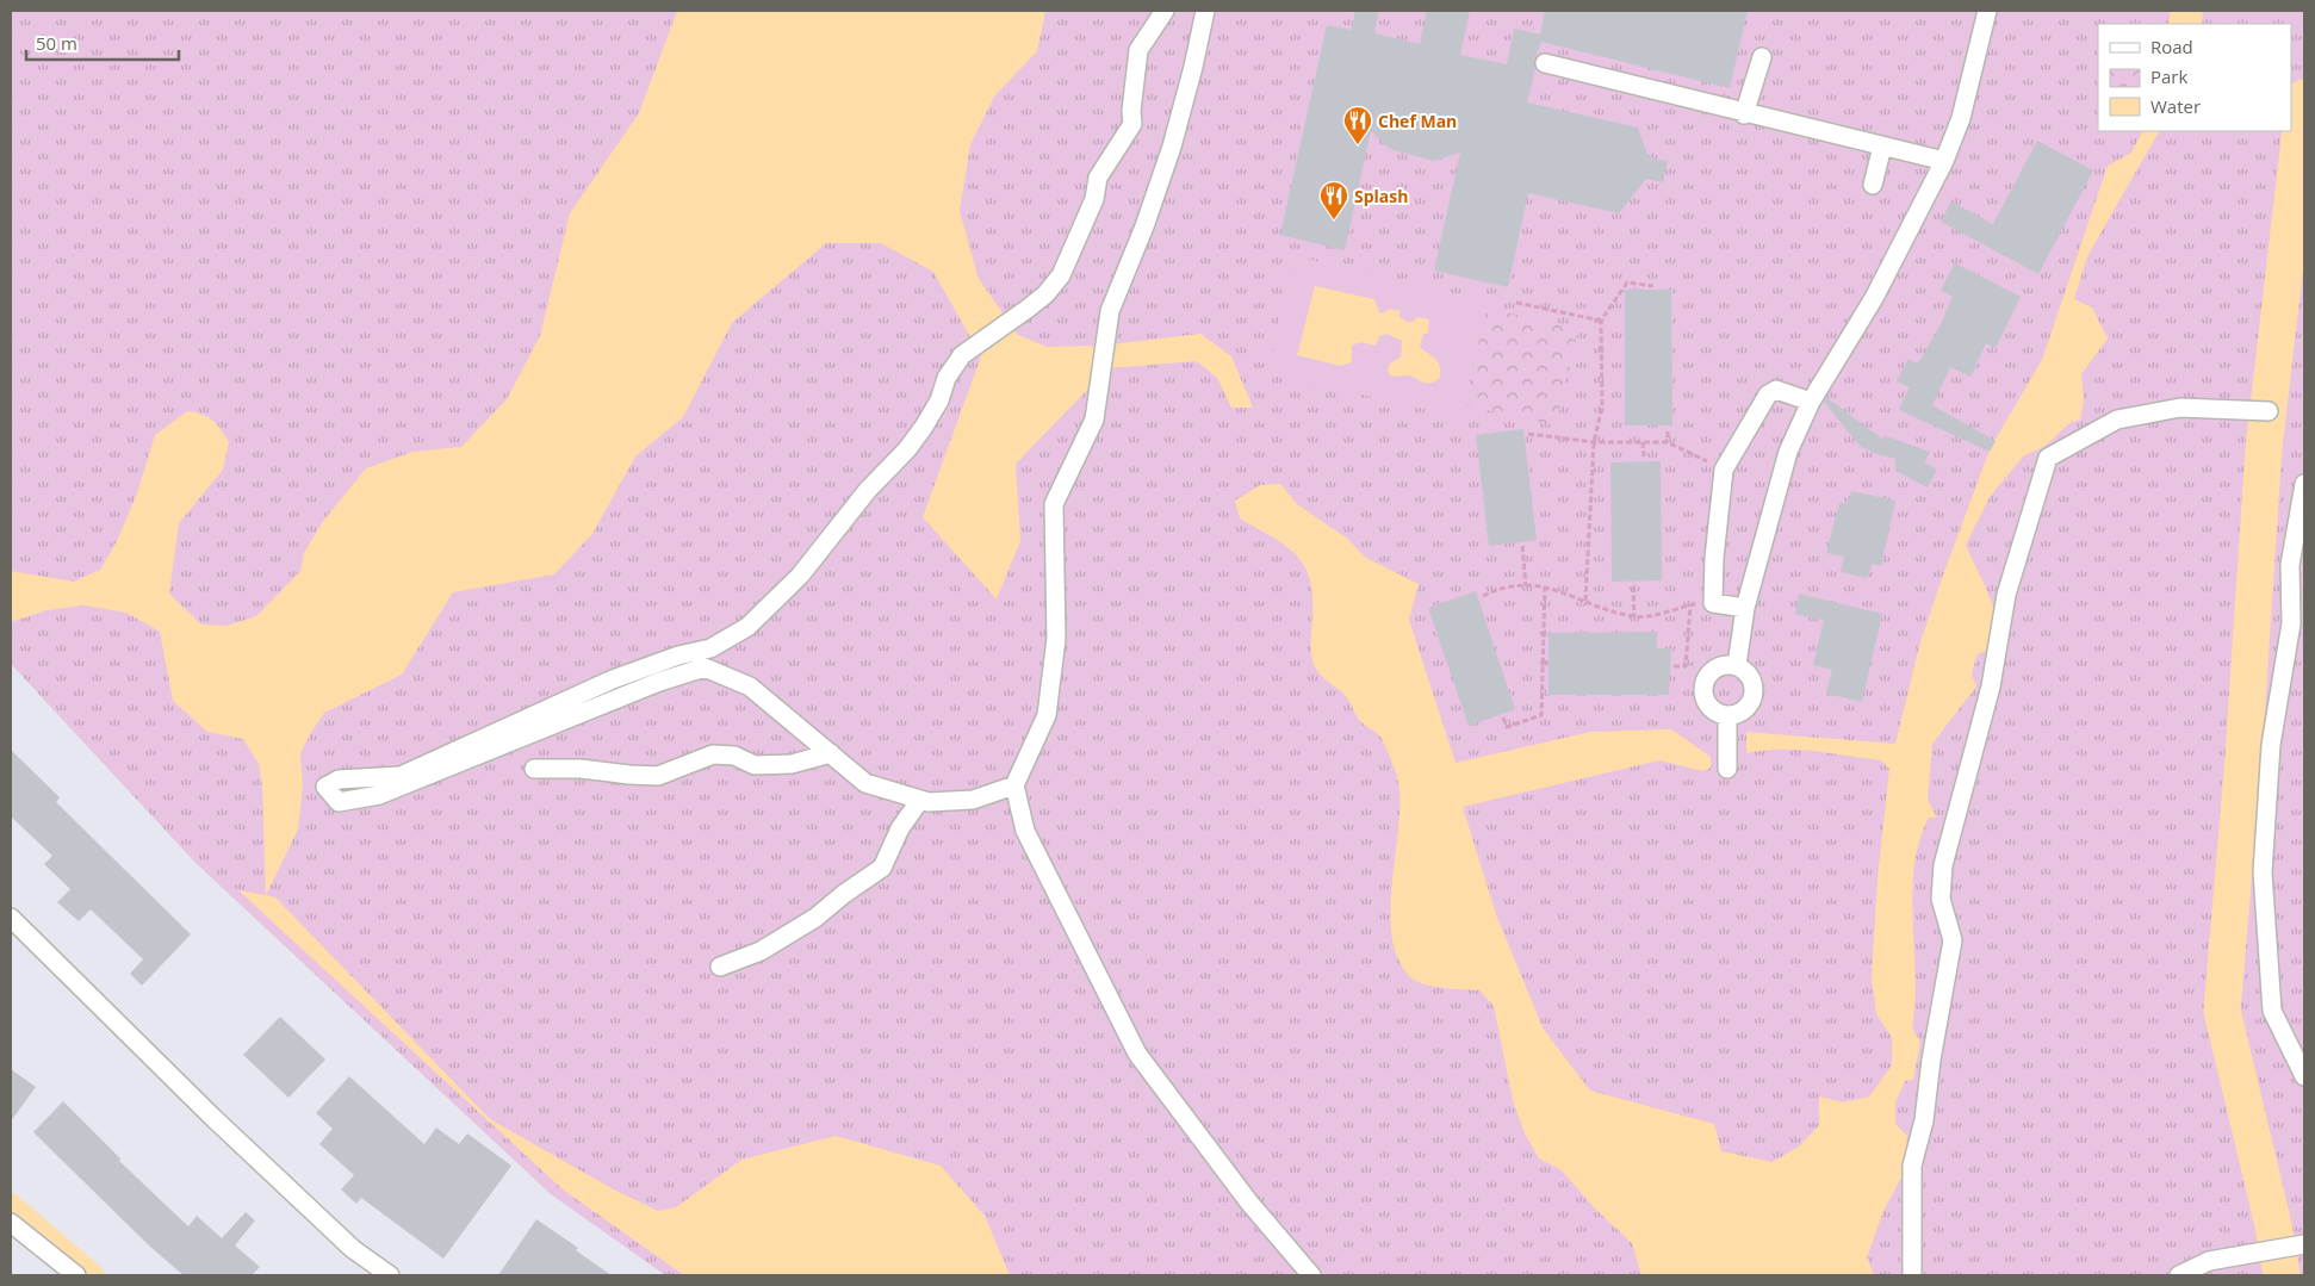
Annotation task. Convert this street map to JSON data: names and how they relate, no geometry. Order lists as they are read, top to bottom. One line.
{"places":{"restaurant":["Chef Man","Splash"]},"legend":["Road","Park","Water"],"scale_bar":"50 m"}
